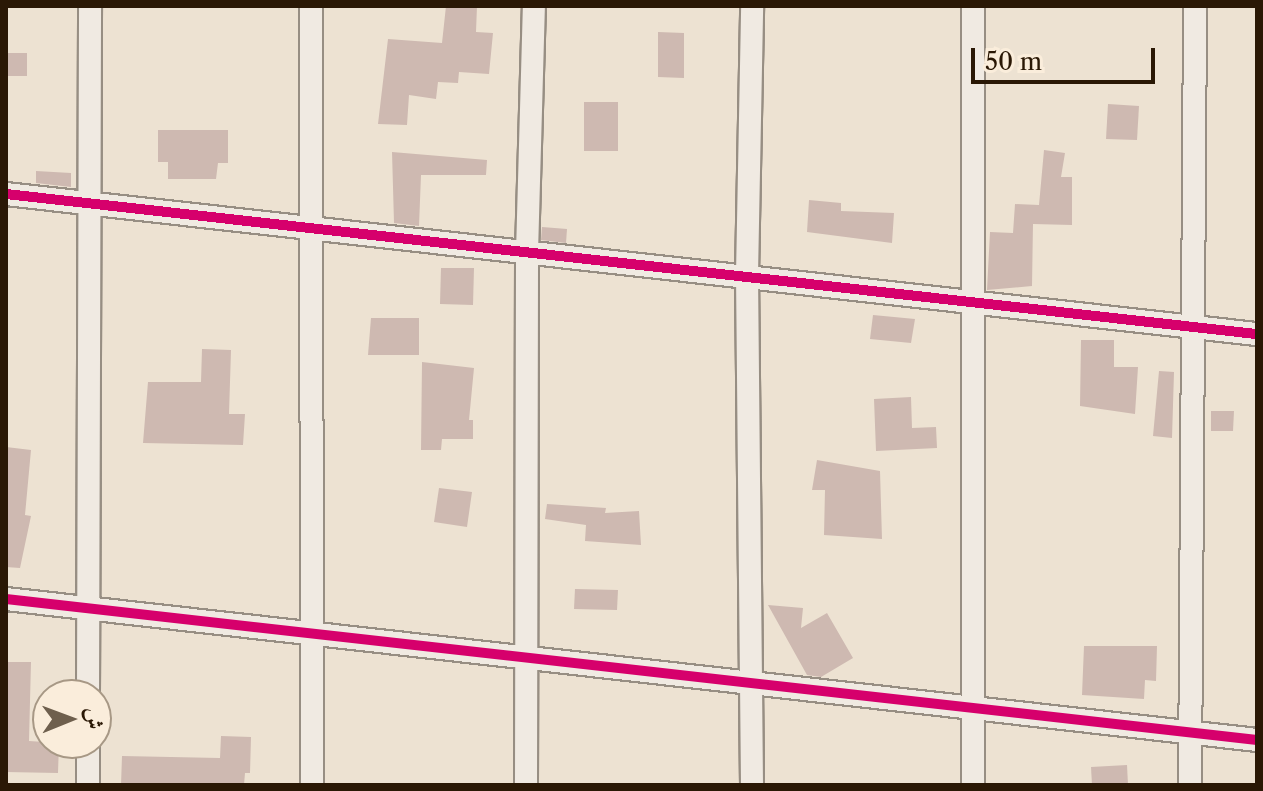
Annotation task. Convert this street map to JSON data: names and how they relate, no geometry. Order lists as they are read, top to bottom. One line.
{"scale_bar":"50 m","north":"right"}
